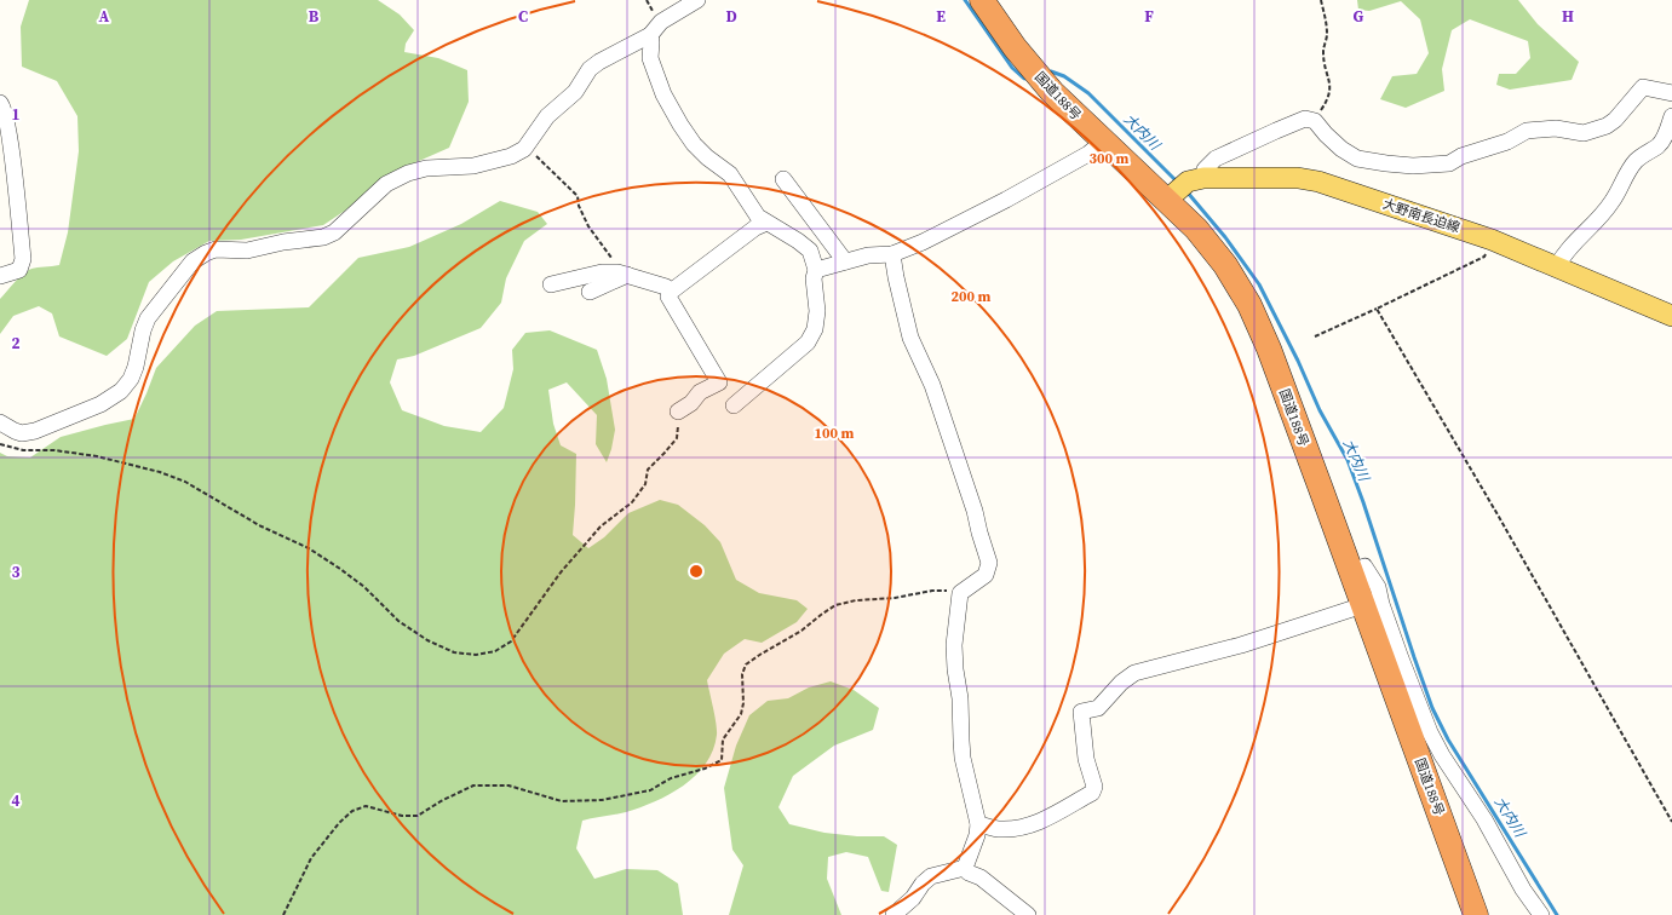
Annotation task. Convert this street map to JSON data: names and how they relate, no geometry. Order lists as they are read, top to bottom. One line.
{"streets":{"highway":["国道188号"],"main road":["大野南長迫線"]},"crossings":[["国道188号","大野南長迫線"]],"water":["大内川"],"grid":{"columns":["A","B","C","D","E","F","G","H"],"rows":["1","2","3","4"]},"rings":["300 m","200 m","100 m"]}
